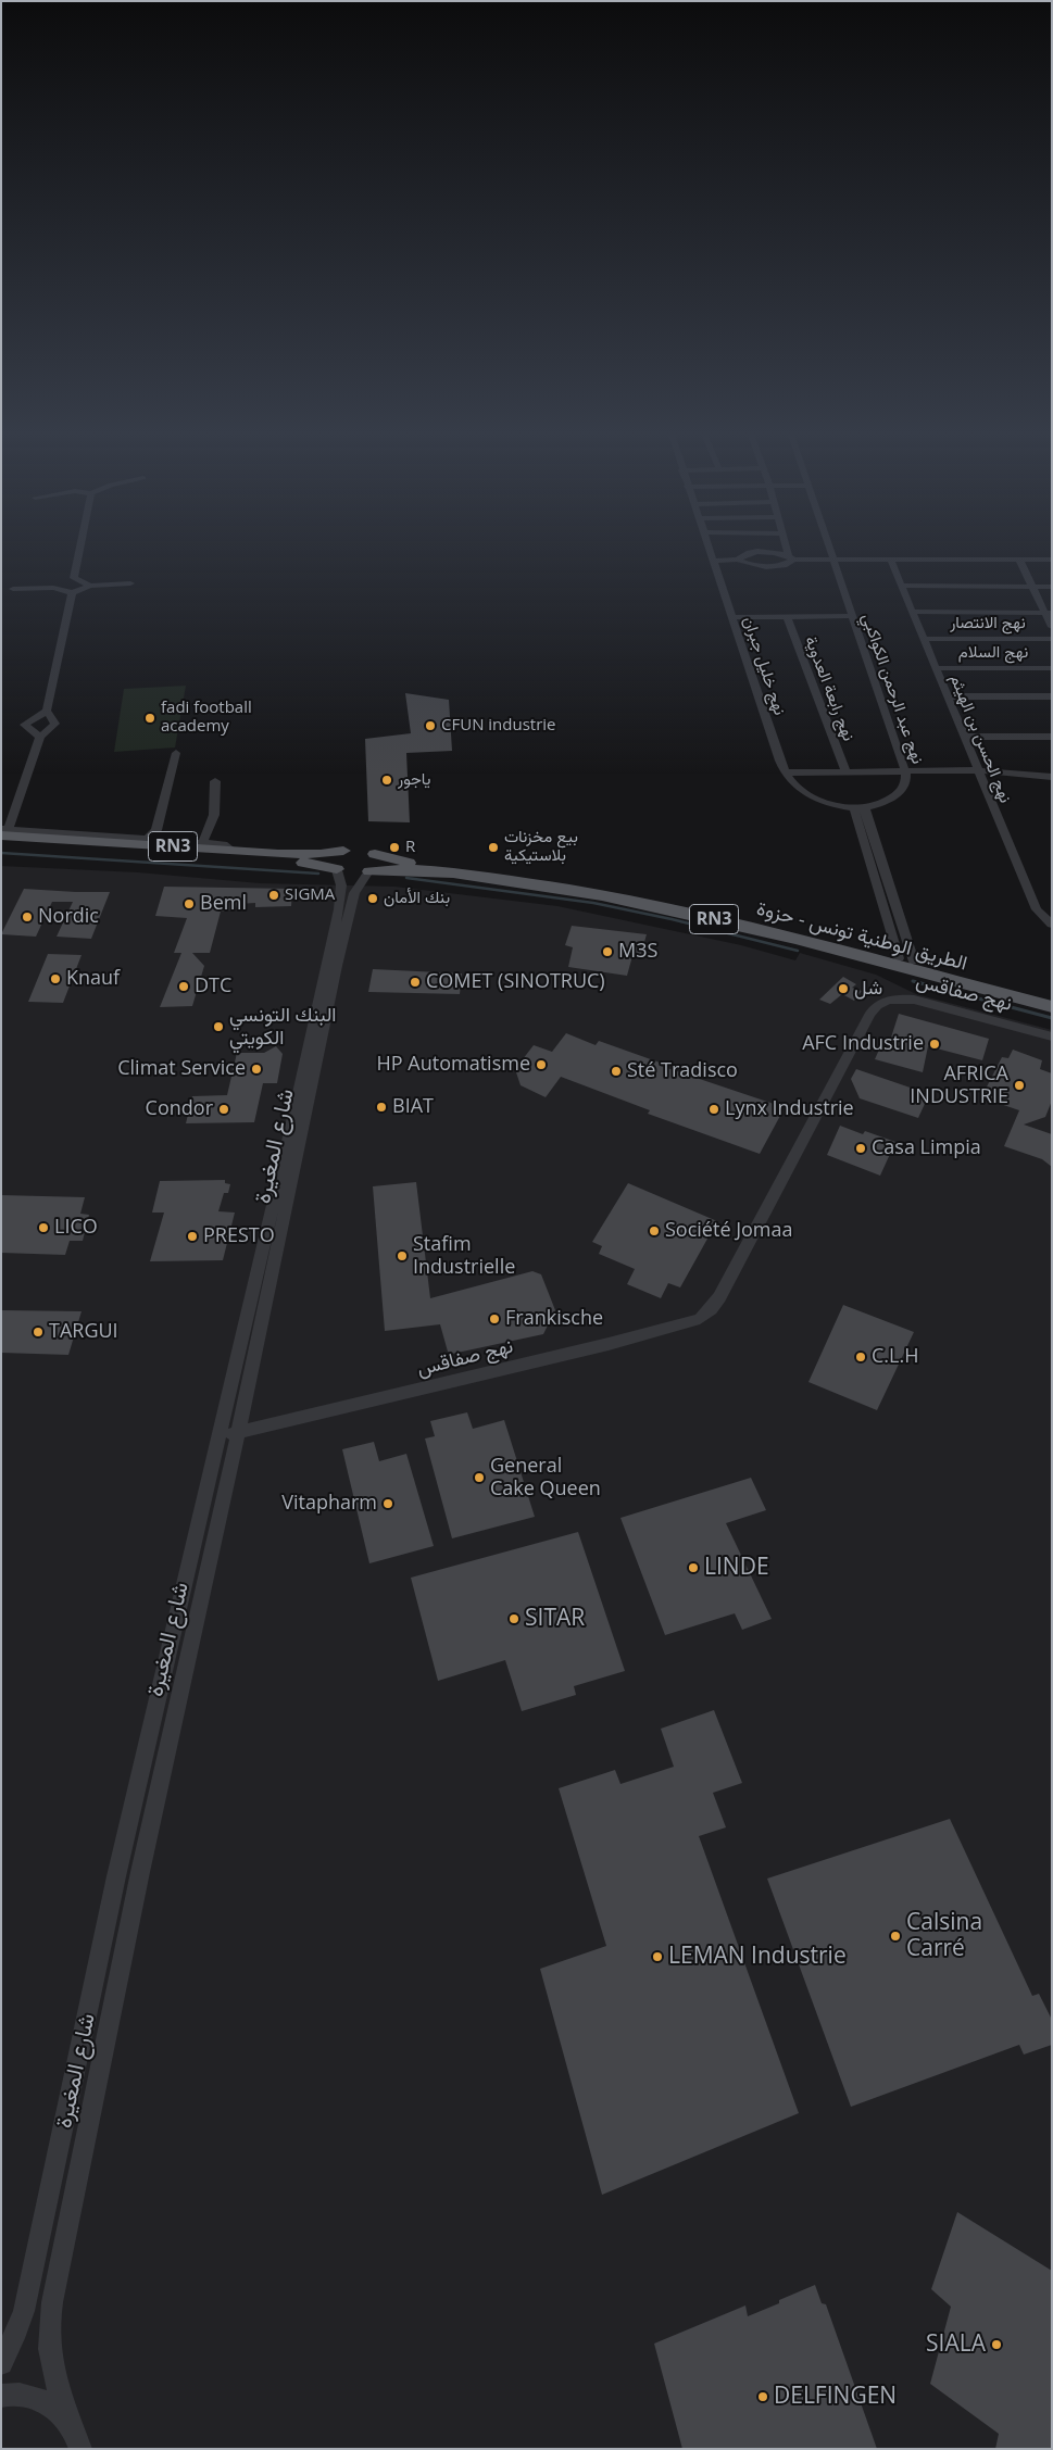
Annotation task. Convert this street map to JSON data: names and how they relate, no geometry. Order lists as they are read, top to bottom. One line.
{"streets":{"main road":["RN3","الطريق الوطنية تونس - حزوة"],"street":["نهج الانتصار","نهج السلام","نهج خليل جبران","نهج رابعة العدوية","نهج عبد الرحمن الكواكبي","نهج الحسن بن الهيثم","نهج صفاقس","شارع المغيرة"]},"crossings":[["نهج الانتصار","نهج الحسن بن الهيثم"],["نهج السلام","نهج الحسن بن الهيثم"],["نهج خليل جبران","نهج عبد الرحمن الكواكبي"],["RN3","الطريق الوطنية تونس - حزوة"],["RN3","شارع المغيرة"],["الطريق الوطنية تونس - حزوة","شارع المغيرة"],["نهج صفاقس","شارع المغيرة"]],"places":["fadi football academy","CFUN industrie","ياجور","R","بيع مخزنات بلاستيكية","SIGMA","بنك الأمان","Beml","Nordic","M3S","Knauf","COMET (SINOTRUC)","DTC","شل","البنك التونسي الكويتي","AFC Industrie","HP Automatisme","Climat Service","Sté Tradisco","AFRICA INDUSTRIE","BIAT","Condor","Lynx Industrie","Casa Limpia","LICO","Société Jomaa","PRESTO","Stafim Industrielle","Frankische","TARGUI","C.L.H","General Cake Queen","Vitapharm","LINDE","SITAR","Calsina Carré","LEMAN Industrie","SIALA","DELFINGEN"]}
